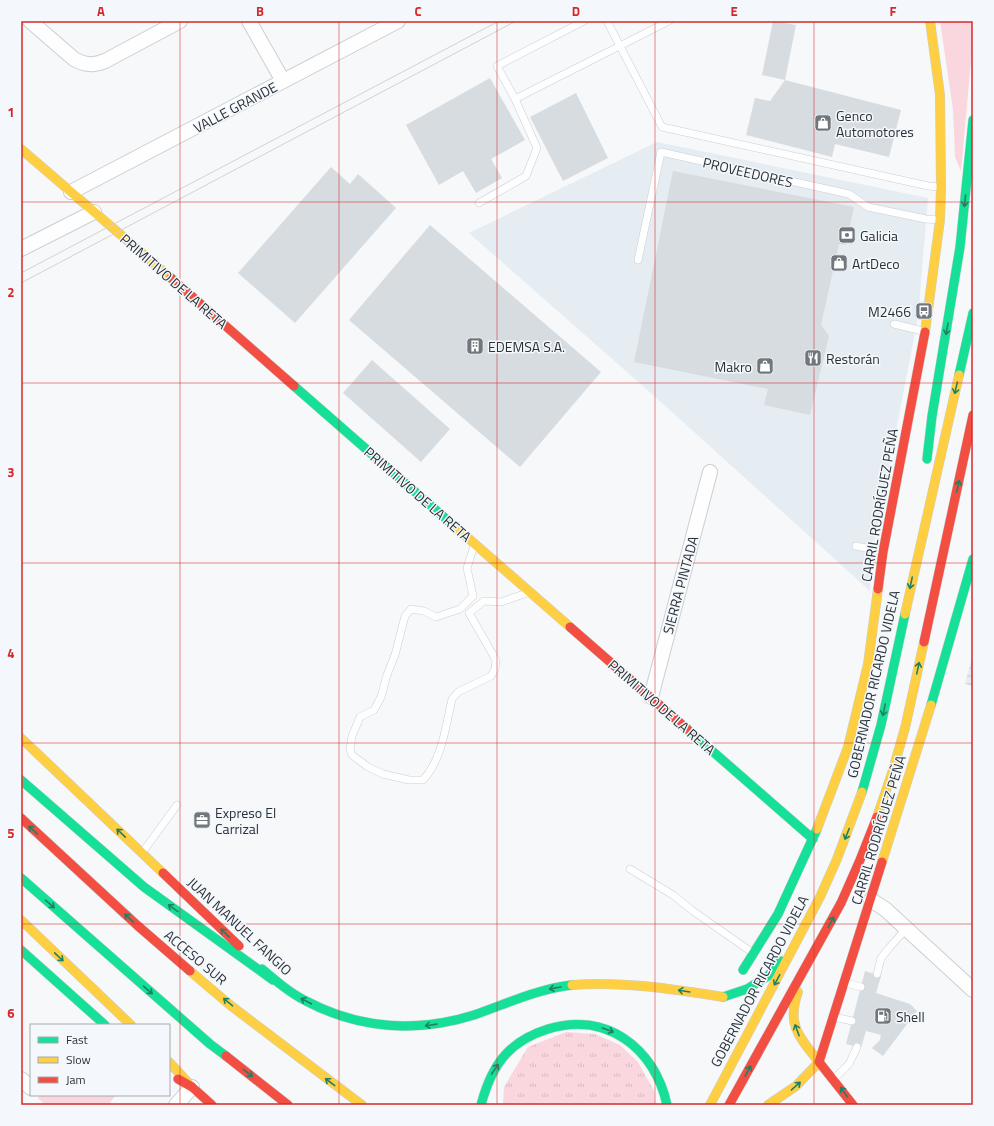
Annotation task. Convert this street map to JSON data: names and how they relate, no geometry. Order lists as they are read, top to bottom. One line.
{"streets":{"main road":["PRIMITIVO DE LA RETA","CARRIL RODRÍGUEZ PEÑA","GOBERNADOR RICARDO VIDELA","JUAN MANUEL FANGIO","ACCESO SUR"],"street":["VALLE GRANDE","SIERRA PINTADA"],"lane":["PROVEEDORES"]},"crossings":[["VALLE GRANDE","PRIMITIVO DE LA RETA"],["PROVEEDORES","CARRIL RODRÍGUEZ PEÑA"],["PRIMITIVO DE LA RETA","CARRIL RODRÍGUEZ PEÑA"],["PRIMITIVO DE LA RETA","SIERRA PINTADA"],["GOBERNADOR RICARDO VIDELA","JUAN MANUEL FANGIO"]],"places":{"shop":["Genco Automotores","ArtDeco","Makro"],"bank":["Galicia"],"bus stop":["M2466"],"building":["EDEMSA S.A."],"restaurant":["Restorán"],"office":["Expreso El Carrizal"],"fuel station":["Shell"]},"legend":["Fast","Slow","Jam"],"grid":{"columns":["A","B","C","D","E","F"],"rows":["1","2","3","4","5","6"]}}
